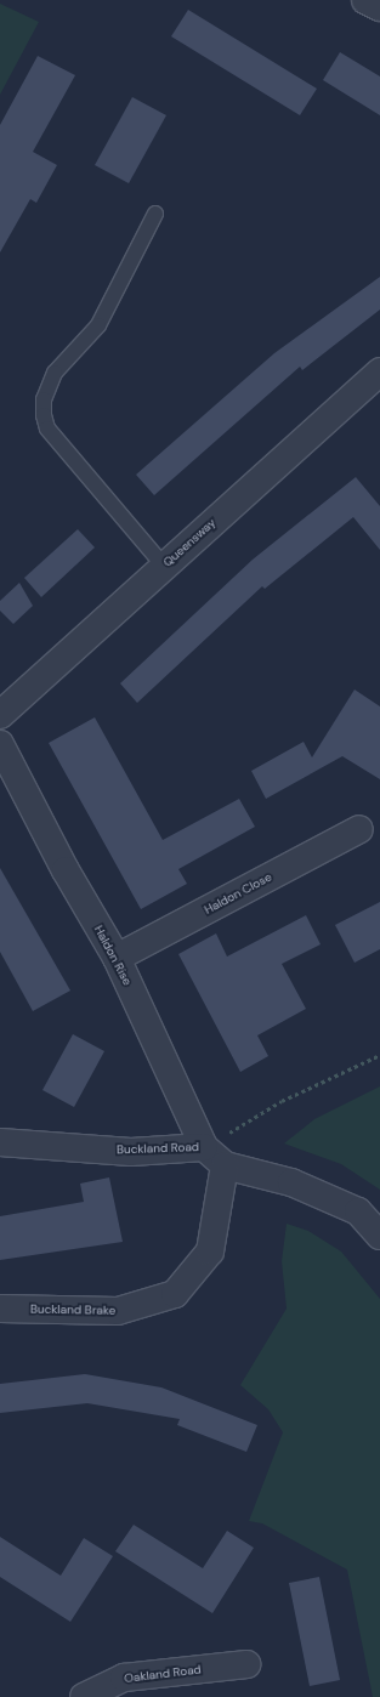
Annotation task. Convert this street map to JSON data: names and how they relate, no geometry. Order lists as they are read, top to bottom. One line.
{"streets":{"street":["Queensway","Haldon Close","Haldon Rise","Buckland Road","Buckland Brake","Oakland Road"]},"crossings":[["Haldon Close","Haldon Rise"],["Haldon Rise","Buckland Road"],["Haldon Rise","Buckland Brake"]]}
